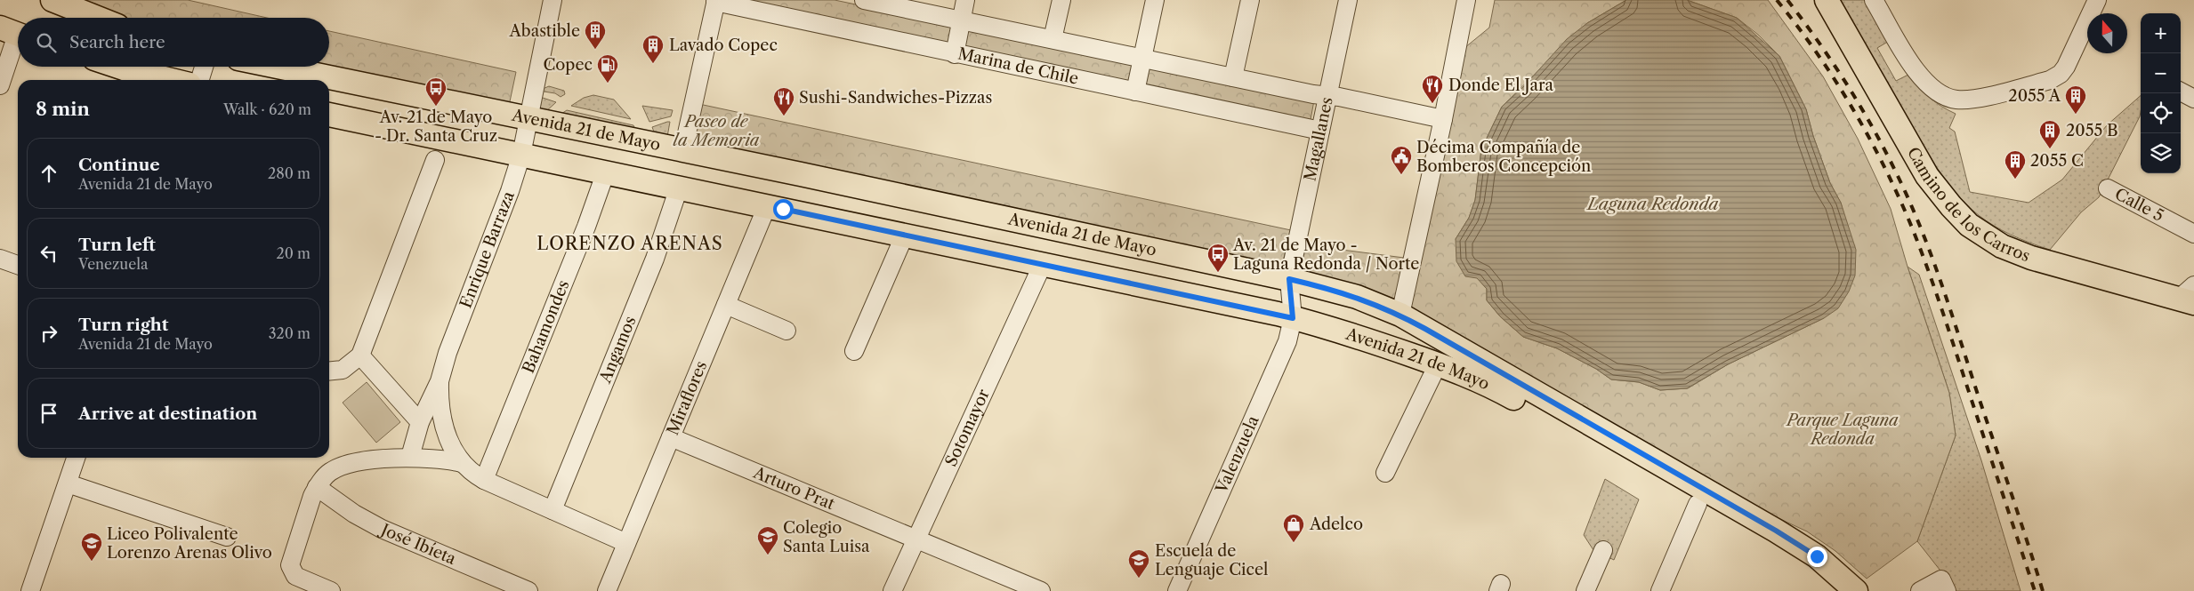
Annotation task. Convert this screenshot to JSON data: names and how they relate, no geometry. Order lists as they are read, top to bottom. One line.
{"streets":{"main road":["Avenida 21 de Mayo","Camino de los Carros"],"street":["Marina de Chile","Magallanes","Calle 5","Enrique Barraza","Bahamondes","Angamos","Miraflores","Sotomayor","Valenzuela","Arturo Prat","José Ibíeta"]},"crossings":[["Marina de Chile","Magallanes"],["Avenida 21 de Mayo","Magallanes"],["Avenida 21 de Mayo","Enrique Barraza"],["Avenida 21 de Mayo","Bahamondes"],["Avenida 21 de Mayo","Angamos"],["Avenida 21 de Mayo","Miraflores"],["Avenida 21 de Mayo","Sotomayor"],["Avenida 21 de Mayo","Valenzuela"],["Magallanes","Valenzuela"],["Enrique Barraza","Bahamondes"],["Enrique Barraza","Angamos"],["Enrique Barraza","Miraflores"],["Miraflores","Arturo Prat"],["Sotomayor","Arturo Prat"]],"districts":["LORENZO ARENAS"],"water":["Laguna Redonda"],"parks":["Paseo de la Memoria","Parque Laguna Redonda"],"places":{"building":["Abastible","Lavado Copec","2055 A","2055 B","2055 C"],"fuel station":["Copec"],"restaurant":["Donde El Jara","Sushi-Sandwiches-Pizzas"],"bus stop":["Av. 21 de Mayo - Dr. Santa Cruz","Av. 21 de Mayo - Laguna Redonda / Norte"],"public building":["Décima Compañía de Bomberos Concepción"],"shop":["Adelco"],"school or university":["Colegio Santa Luisa","Liceo Polivalente Lorenzo Arenas Olivo","Escuela de Lenguaje Cicel"]},"north":"top","page":{"map_buttons":["+","−"],"search":"Search here","heading":["8 min","Walk · 620 m"],"list":[["Continue","Avenida 21 de Mayo","280 m"],["Turn left","Venezuela","20 m"],["Turn right","Avenida 21 de Mayo","320 m"],"Arrive at destination"]}}
